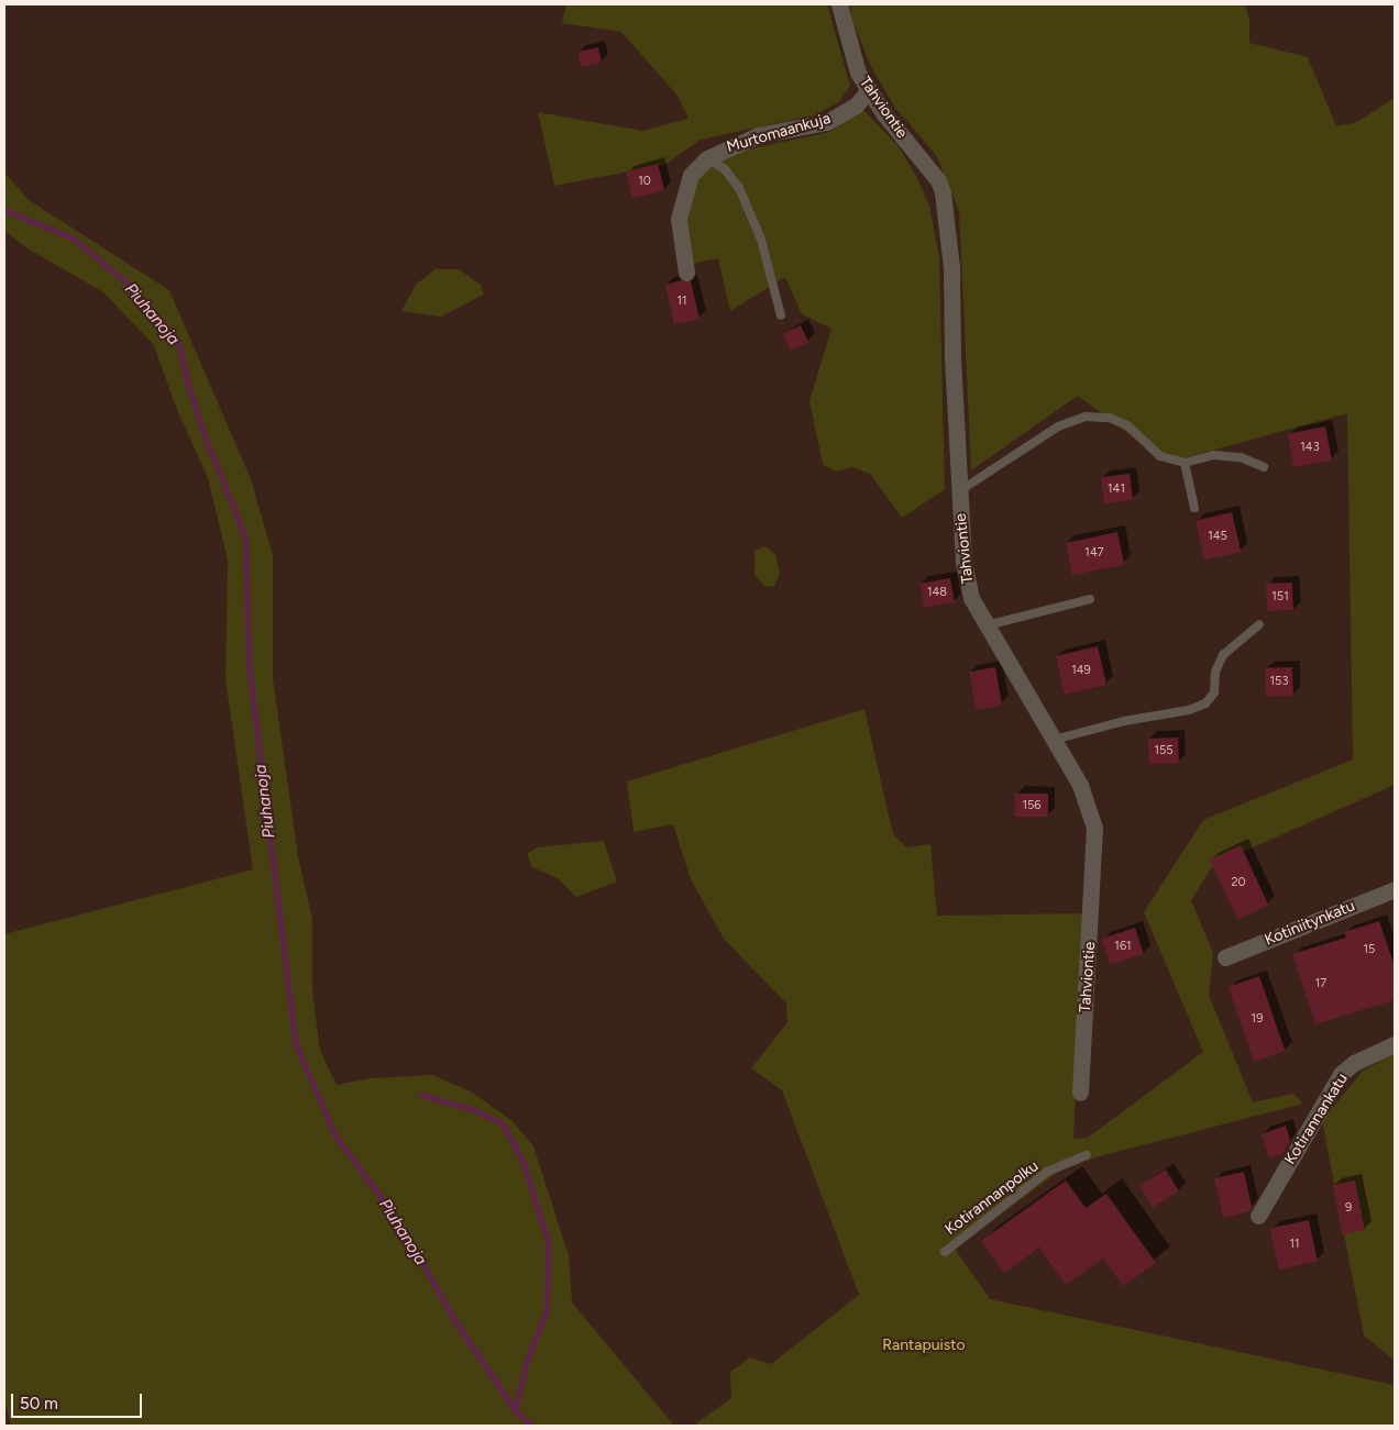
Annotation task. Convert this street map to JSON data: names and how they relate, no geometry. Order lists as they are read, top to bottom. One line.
{"streets":{"street":["Tahviontie","Murtomaankuja","Kotiniitynkatu","Kotirannankatu"],"lane":["Kotirannanpolku"]},"crossings":[["Tahviontie","Murtomaankuja"]],"water":["Piuhanoja"],"parks":["Rantapuisto"],"house_numbers":["10","11","143","141","145","147","148","151","149","153","155","156","20","161","15","17","19","9","11"],"scale_bar":"50 m"}
